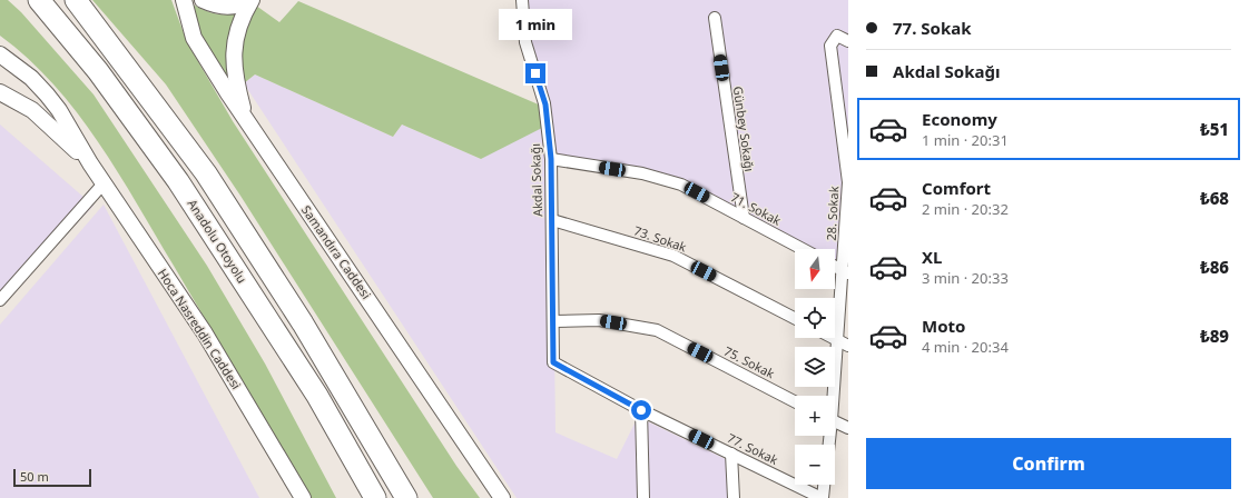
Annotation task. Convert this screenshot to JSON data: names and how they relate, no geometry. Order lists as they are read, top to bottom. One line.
{"streets":{"highway":["Anadolu Otoyolu"],"main road":["Samandıra Caddesi","Hoca Nasreddin Caddesi"],"street":["Günbey Sokağı","Akdal Sokağı","71. Sokak","28. Sokak","73. Sokak","75. Sokak","77. Sokak"]},"crossings":[["Günbey Sokağı","71. Sokak"],["Akdal Sokağı","71. Sokak"],["Akdal Sokağı","73. Sokak"],["Akdal Sokağı","75. Sokak"],["Akdal Sokağı","77. Sokak"]],"scale_bar":"50 m","north":"bottom","page":{"banner":["77. Sokak","Akdal Sokağı"],"bubble":"1 min","list":[{"name":"Economy","note":"1 min · 20:31","value":"₺51"},{"name":"Comfort","note":"2 min · 20:32","value":"₺68"},{"name":"XL","note":"3 min · 20:33","value":"₺86"},{"name":"Moto","note":"4 min · 20:34","value":"₺89"}],"map_buttons":["+","−"],"buttons":"Confirm","scale":"50 m"}}
